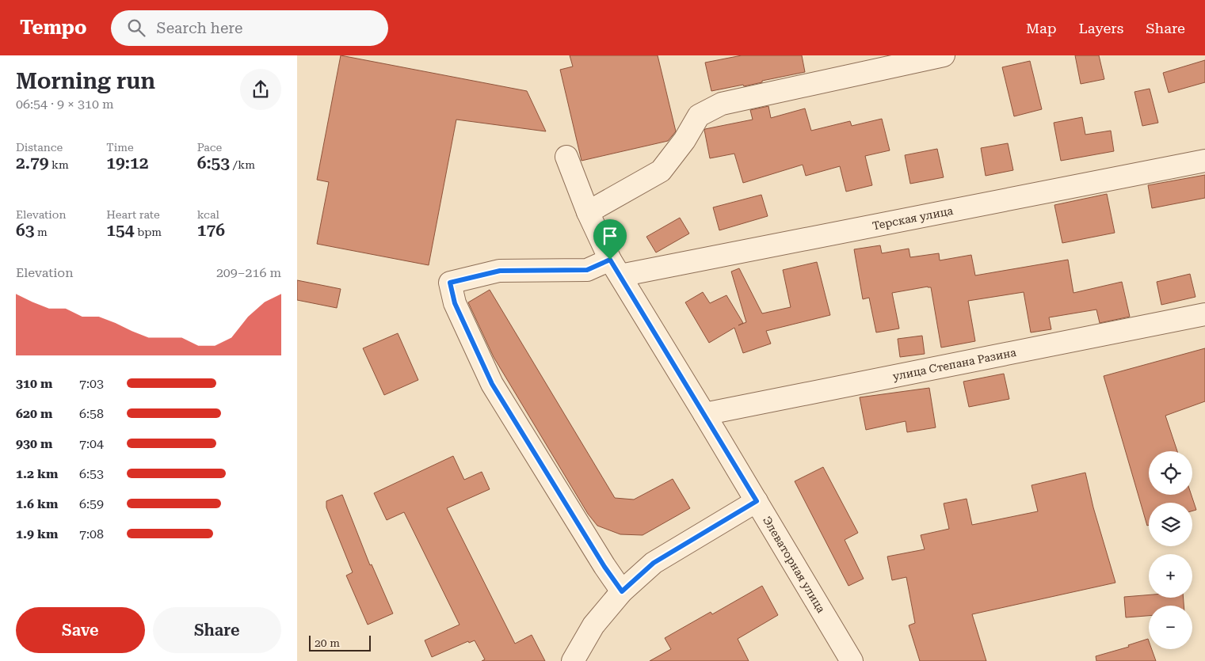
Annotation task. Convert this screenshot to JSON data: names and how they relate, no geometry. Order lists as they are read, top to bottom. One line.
{"streets":{"street":["Терская улица","улица Степана Разина","Элеваторная улица"]},"crossings":[["Терская улица","Элеваторная улица"],["улица Степана Разина","Элеваторная улица"]],"scale_bar":"20 m","page":{"header":"Tempo","search":"Search here","nav":["Map","Layers","Share"],"heading":["Morning run","06:54 · 9 × 310 m"],"stats":[["Distance","2.79 km"],["Time","19:12"],["Pace","6:53 /km"],["Elevation","63 m"],["Heart rate","154 bpm"],["kcal","176"]],"chart":["Elevation","209–216 m"],"list":[{"name":"310 m","note":"7:03"},{"name":"620 m","note":"6:58"},{"name":"930 m","note":"7:04"},{"name":"1.2 km","note":"6:53"},{"name":"1.6 km","note":"6:59"},{"name":"1.9 km","note":"7:08"}],"map_buttons":["+","−"],"buttons":["Save","Share"],"scale":"20 m"}}
